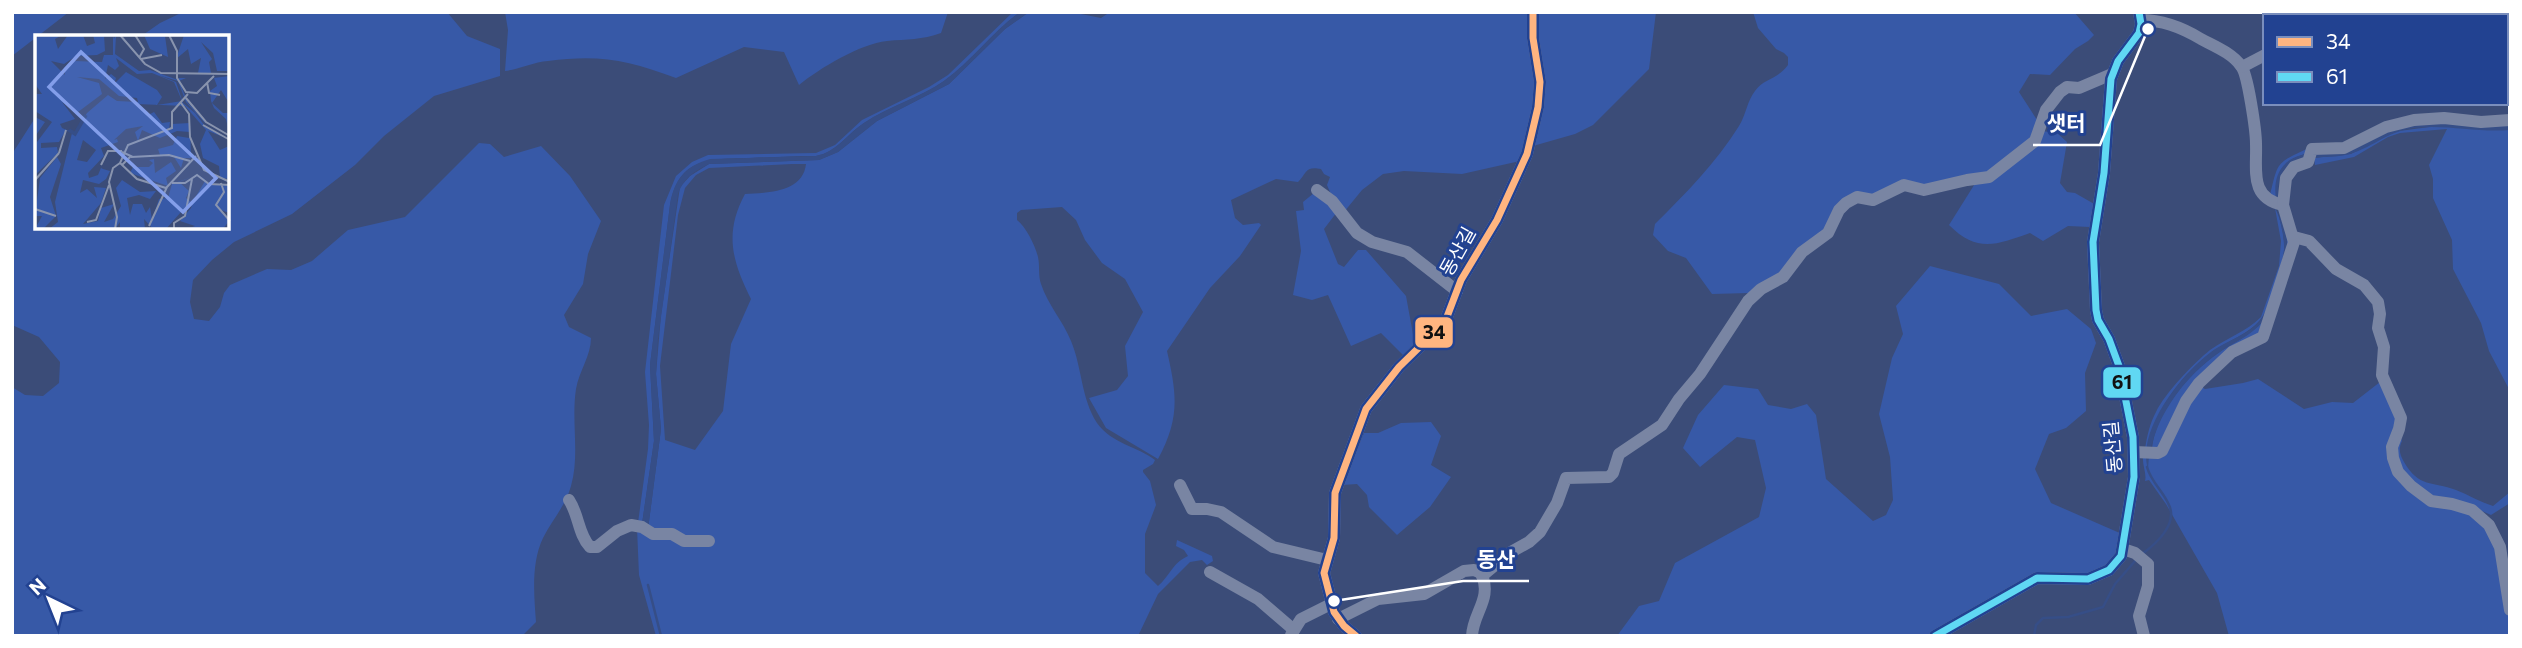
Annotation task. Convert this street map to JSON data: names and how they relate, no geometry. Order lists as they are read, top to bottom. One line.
{"streets":{"street":["동산길"]},"places":["샛터","동산"],"lines":["transit line 34","transit line 61"],"legend":["34","61"],"north":"top left"}
